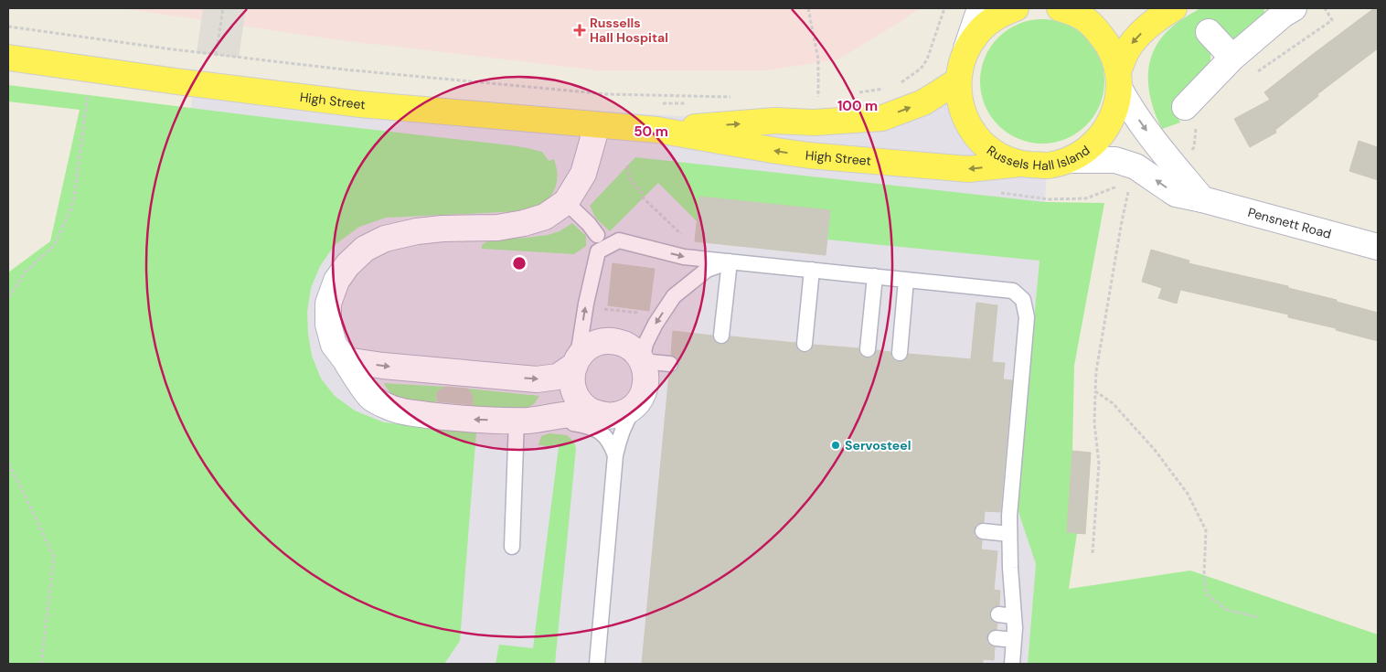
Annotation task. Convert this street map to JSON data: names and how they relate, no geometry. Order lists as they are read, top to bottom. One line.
{"streets":{"main road":["High Street","Russels Hall Island"],"street":["Pensnett Road"]},"crossings":[["High Street","Russels Hall Island"],["Russels Hall Island","Pensnett Road"]],"places":{"health":["Russells Hall Hospital"],"other":["Servosteel"]},"rings":["100 m","50 m"]}
